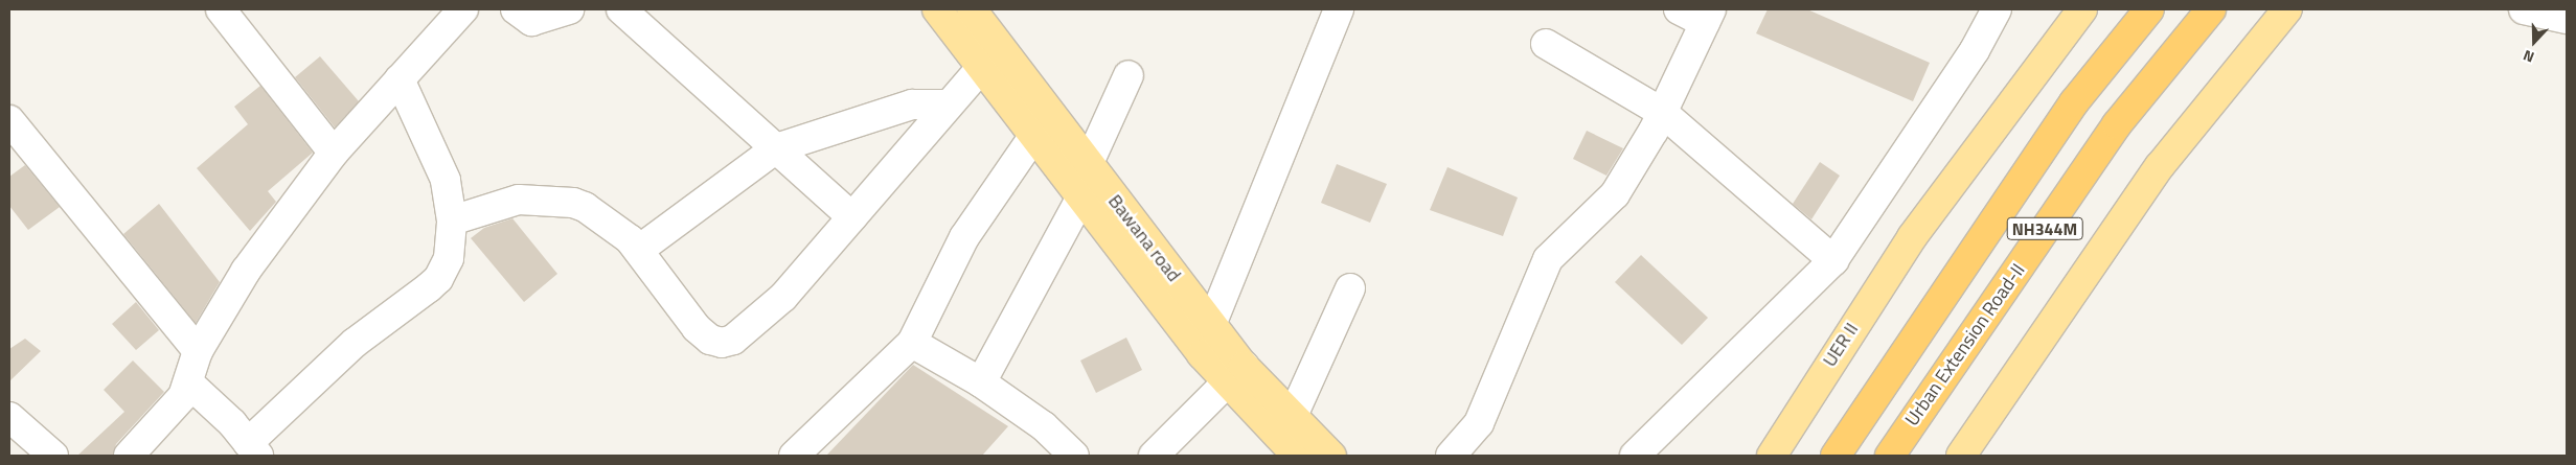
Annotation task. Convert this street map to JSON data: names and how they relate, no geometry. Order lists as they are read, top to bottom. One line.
{"streets":{"highway":["NH344M","Urban Extension Road-II"],"main road":["Bawana road","UER II"]},"north":"bottom"}
